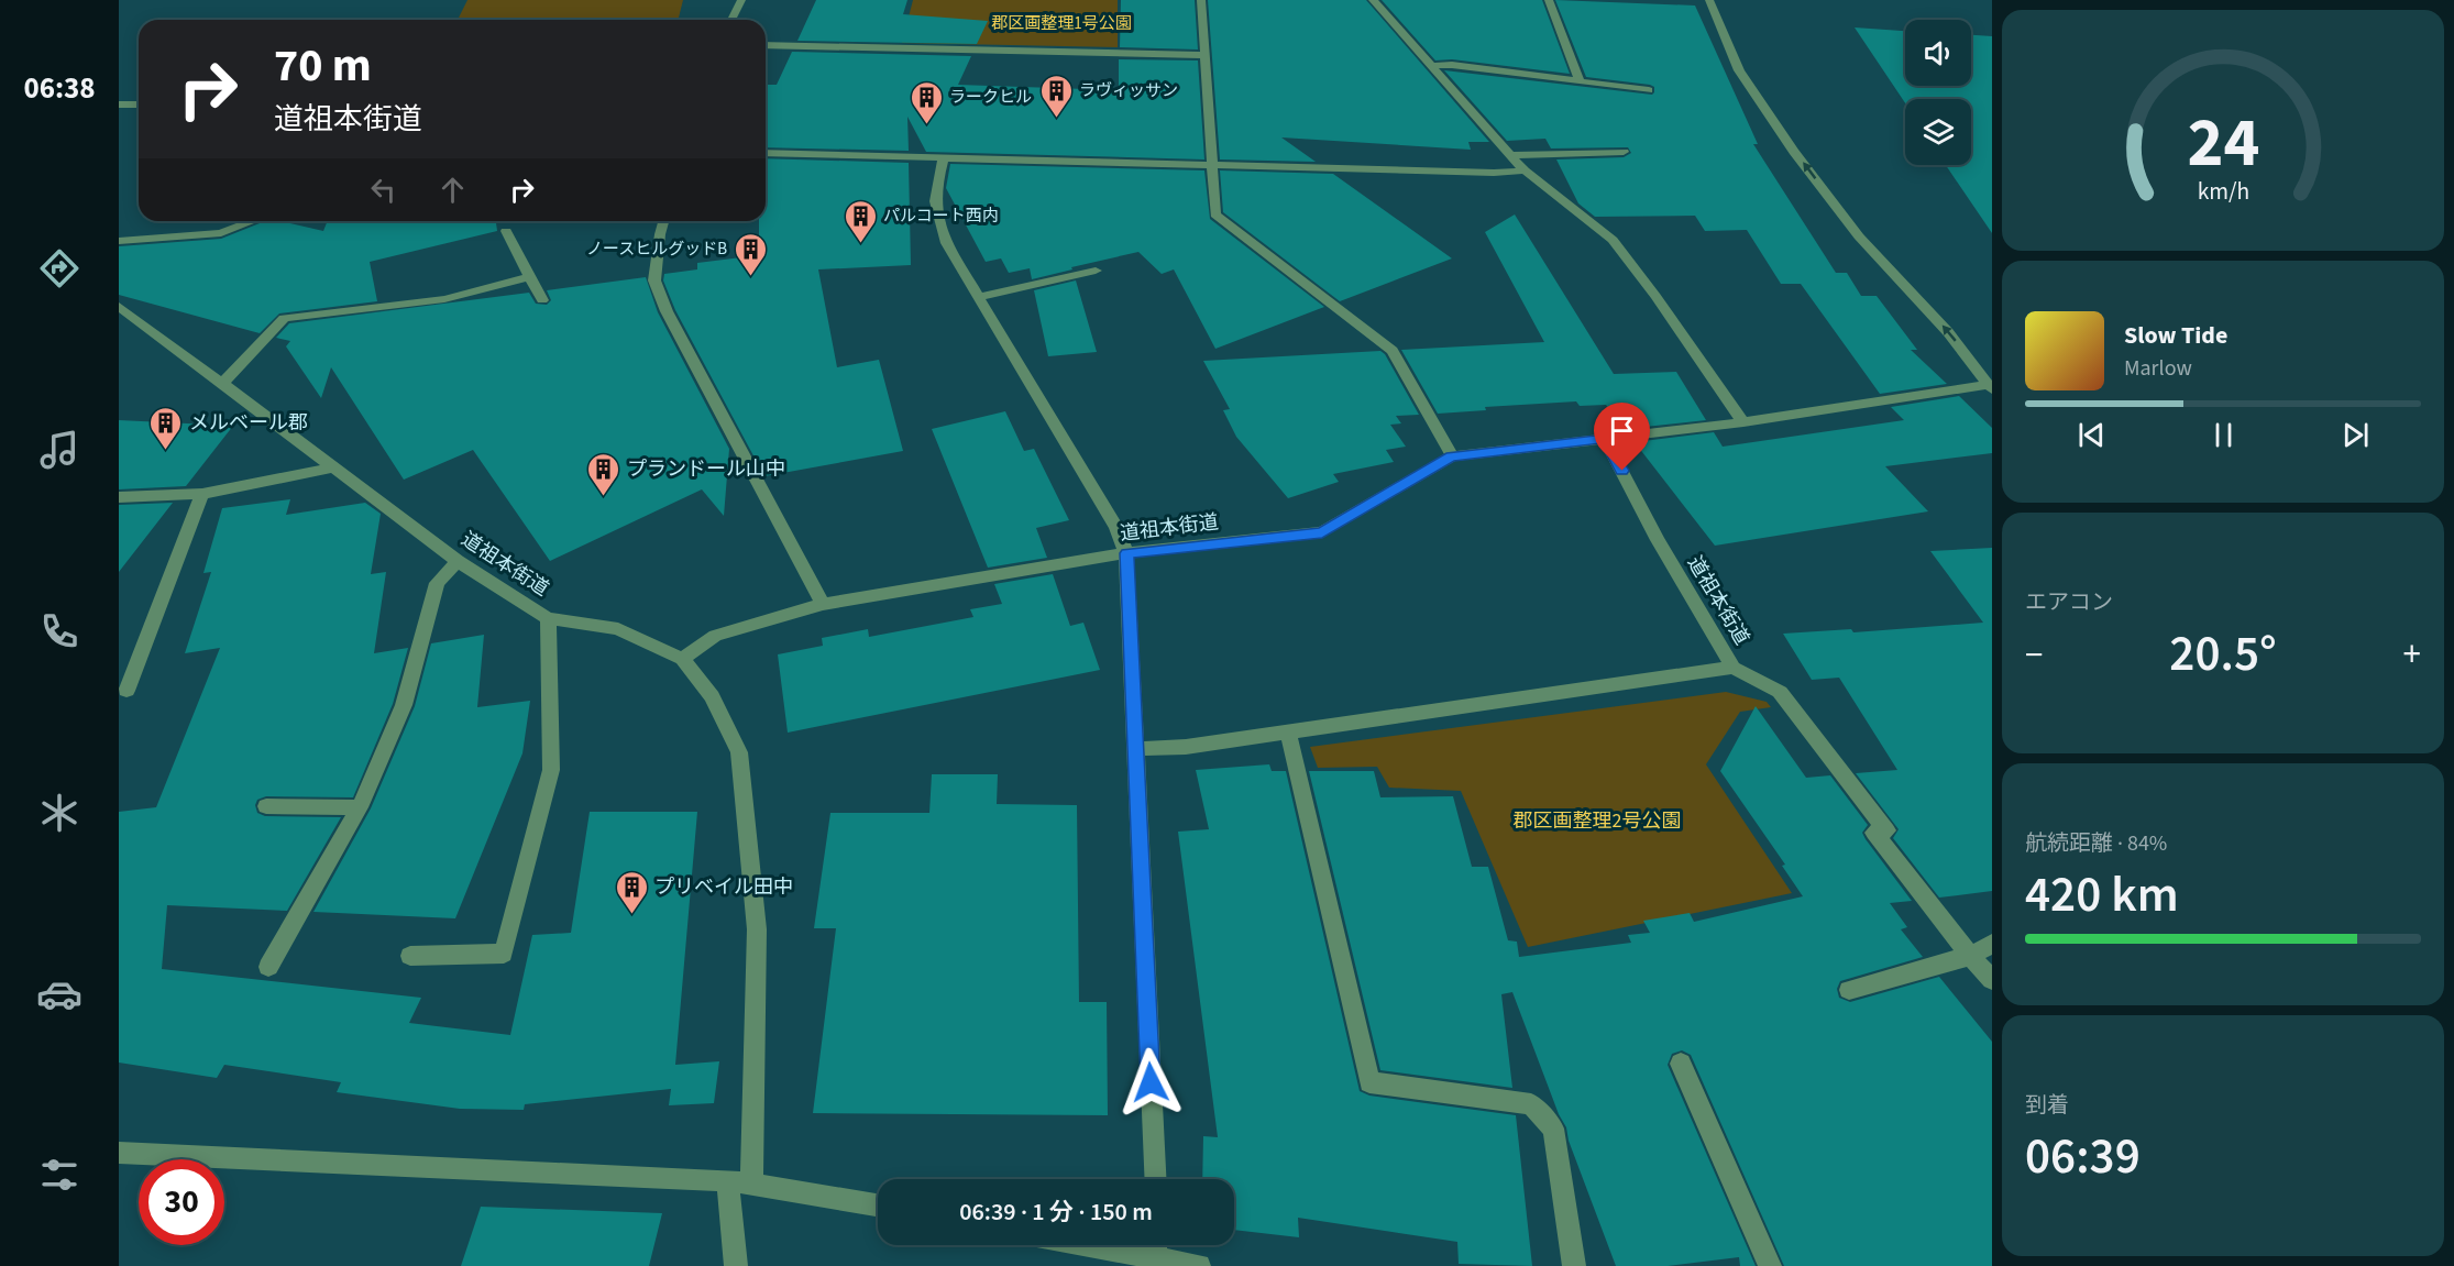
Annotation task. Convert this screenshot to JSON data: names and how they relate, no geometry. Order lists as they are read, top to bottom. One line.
{"streets":{"street":["道祖本街道"]},"parks":["郡区画整理1号公園","郡区画整理2号公園"],"places":{"building":["ラヴィッサン","ラークヒル","パルコート西内","ノースヒルグッドB","メルベール郡","プランドール山中","プリベイル田中"]},"page":{"tabs":"06:38","turn":["70 m","道祖本街道"],"song":["Slow Tide","Marlow"],"tile":["エアコン",["航続距離 · 84%","420 km"],["到着","06:39"]],"heat":["−","20.5°","+"],"limit":"30","trip":"06:39 · 1 分 · 150 m","gauge":["24","km/h"]}}
